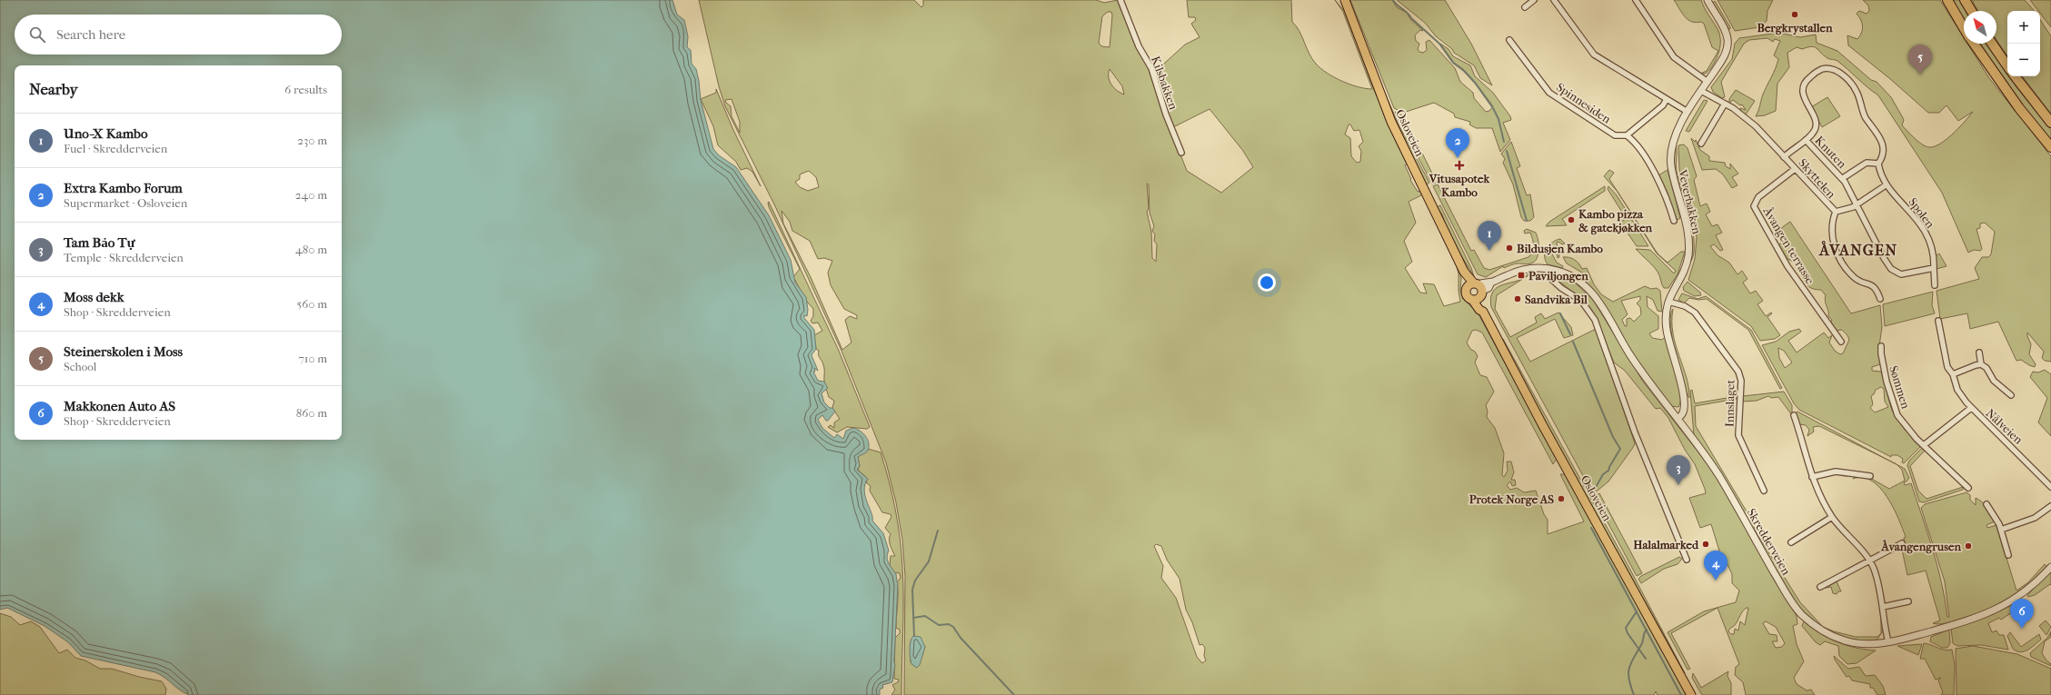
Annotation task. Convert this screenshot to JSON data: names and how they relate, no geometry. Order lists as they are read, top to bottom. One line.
{"streets":{"main road":["Osloveien"],"street":["Kilsbakken","Spinnesiden","Knuten","Skyttelen","Veverbakken","Spolen","Åvangen terrasse","Sømmen","Innslaget","Nålveien","Skredderveien"]},"crossings":[["Osloveien","Skredderveien"],["Knuten","Skyttelen"],["Skyttelen","Veverbakken"],["Skyttelen","Åvangen terrasse"],["Veverbakken","Innslaget"],["Veverbakken","Skredderveien"]],"districts":["ÅVANGEN"],"places":{"other":["Bergkrystallen","Kambo pizza & gatekjøkken","Bildusjen Kambo","Sandvika Bil","Protek Norge AS","Halalmarked","Åvangengrusen"],"health":["Vitusapotek Kambo"],"transit":["Paviljongen"]},"north":"top left","page":{"map_buttons":["+","−"],"search":"Search here","pins":["5","2","1","3","4","6"],"heading":["Nearby","6 results"],"list":[{"mark":"1","name":"Uno-X Kambo","note":"Fuel · Skredderveien","value":"230 m"},{"mark":"2","name":"Extra Kambo Forum","note":"Supermarket · Osloveien","value":"240 m"},{"mark":"3","name":"Tam Bảo Tự","note":"Temple · Skredderveien","value":"480 m"},{"mark":"4","name":"Moss dekk","note":"Shop · Skredderveien","value":"560 m"},{"mark":"5","name":"Steinerskolen i Moss","note":"School","value":"710 m"},{"mark":"6","name":"Makkonen Auto AS","note":"Shop · Skredderveien","value":"860 m"}]}}
